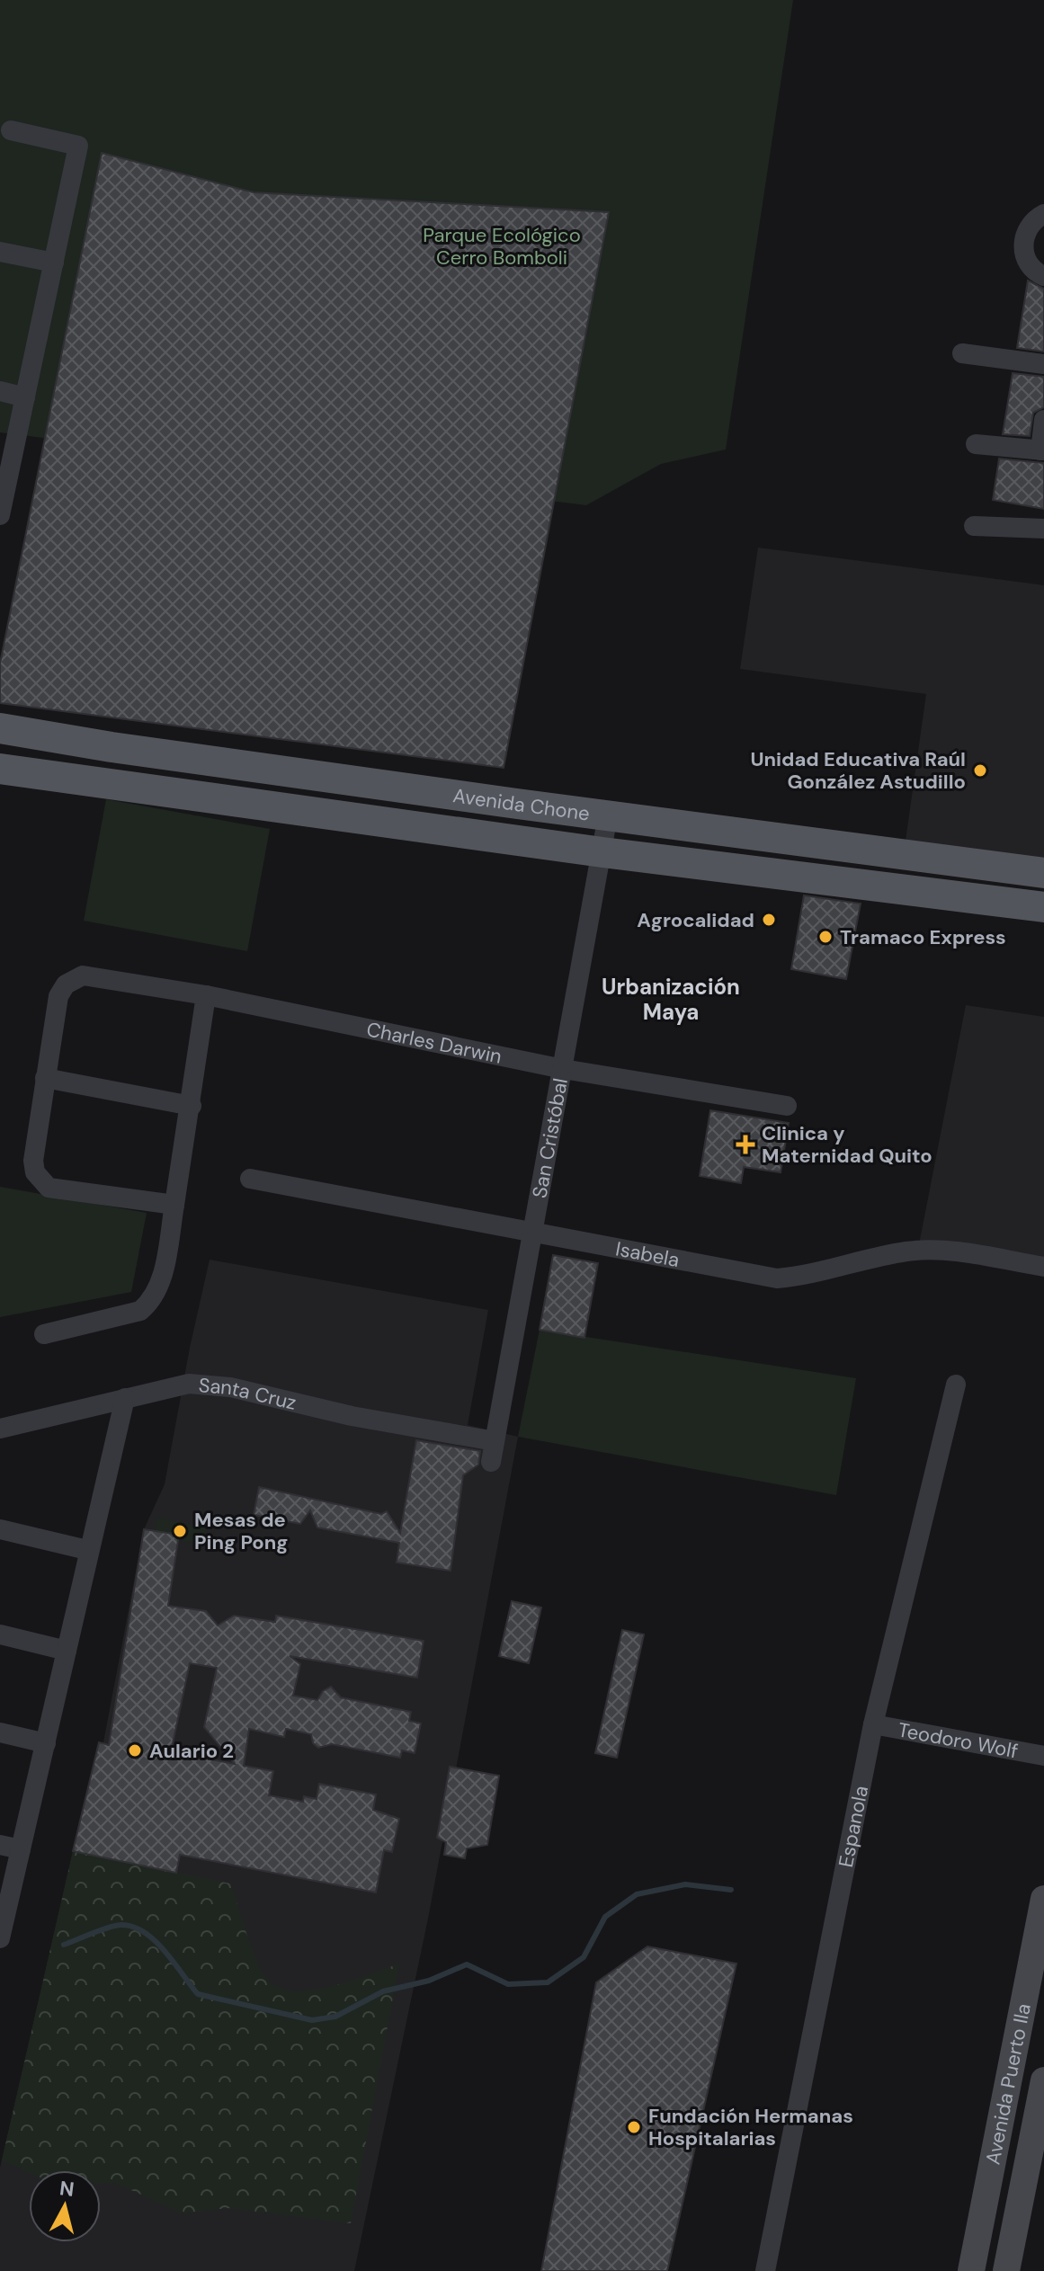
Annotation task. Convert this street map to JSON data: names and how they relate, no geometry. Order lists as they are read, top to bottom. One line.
{"streets":{"main road":["Avenida Chone"],"street":["Charles Darwin","San Cristóbal","Isabela","Santa Cruz","Teodoro Wolf","Espanola","Avenida Puerto Ila"]},"crossings":[["Avenida Chone","San Cristóbal"],["Charles Darwin","San Cristóbal"],["San Cristóbal","Isabela"],["San Cristóbal","Santa Cruz"],["Teodoro Wolf","Espanola"]],"districts":["Urbanización Maya"],"parks":["Parque Ecológico Cerro Bomboli"],"places":{"other":["Unidad Educativa Raúl González Astudillo","Agrocalidad","Tramaco Express","Mesas de Ping Pong","Aulario 2","Fundación Hermanas Hospitalarias"],"health":["Clinica y Maternidad Quito"]},"north":"top"}
